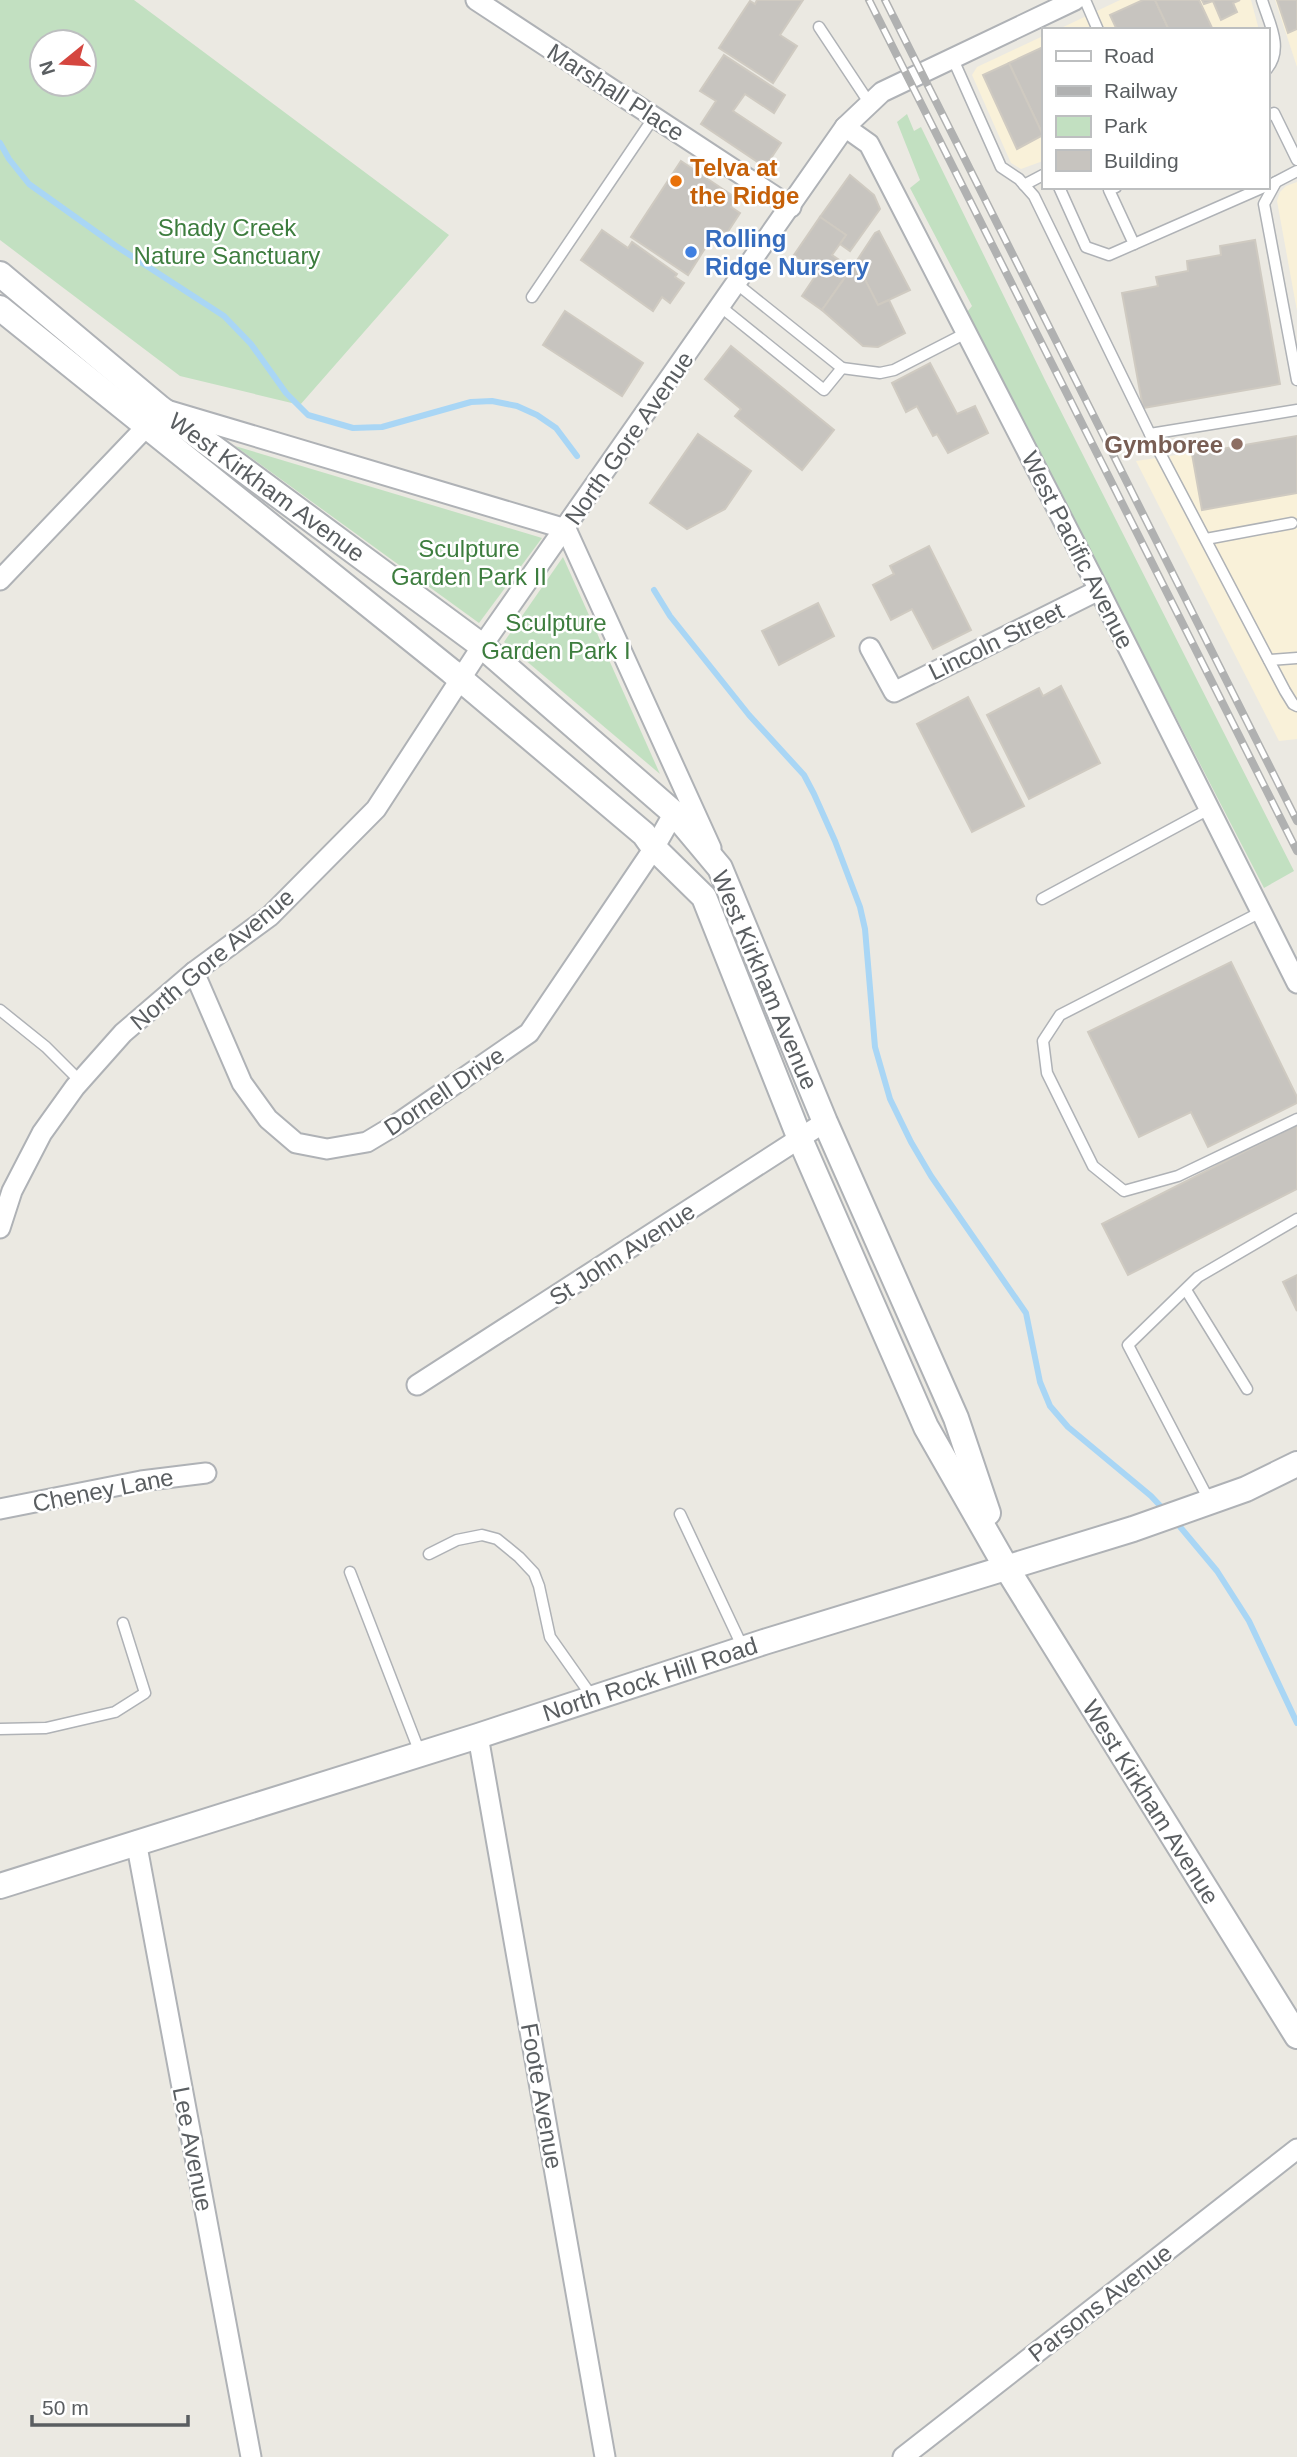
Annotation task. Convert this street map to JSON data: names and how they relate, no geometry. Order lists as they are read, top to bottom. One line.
{"streets":{"street":["Marshall Place","North Gore Avenue","West Kirkham Avenue","West Pacific Avenue","Lincoln Street","Dornell Drive","St John Avenue","Cheney Lane","North Rock Hill Road","Foote Avenue","Lee Avenue","Parsons Avenue"]},"crossings":[["Marshall Place","North Gore Avenue"],["North Gore Avenue","West Kirkham Avenue"],["North Gore Avenue","West Pacific Avenue"],["North Gore Avenue","Dornell Drive"],["West Kirkham Avenue","Dornell Drive"],["West Kirkham Avenue","St John Avenue"],["West Kirkham Avenue","North Rock Hill Road"],["West Pacific Avenue","Lincoln Street"],["North Rock Hill Road","Foote Avenue"],["North Rock Hill Road","Lee Avenue"]],"parks":["Shady Creek Nature Sanctuary","Sculpture Garden Park II","Sculpture Garden Park I"],"places":["Telva at the Ridge","Rolling Ridge Nursery","Gymboree"],"legend":["Road","Railway","Park","Building"],"scale_bar":"50 m","north":"left"}
